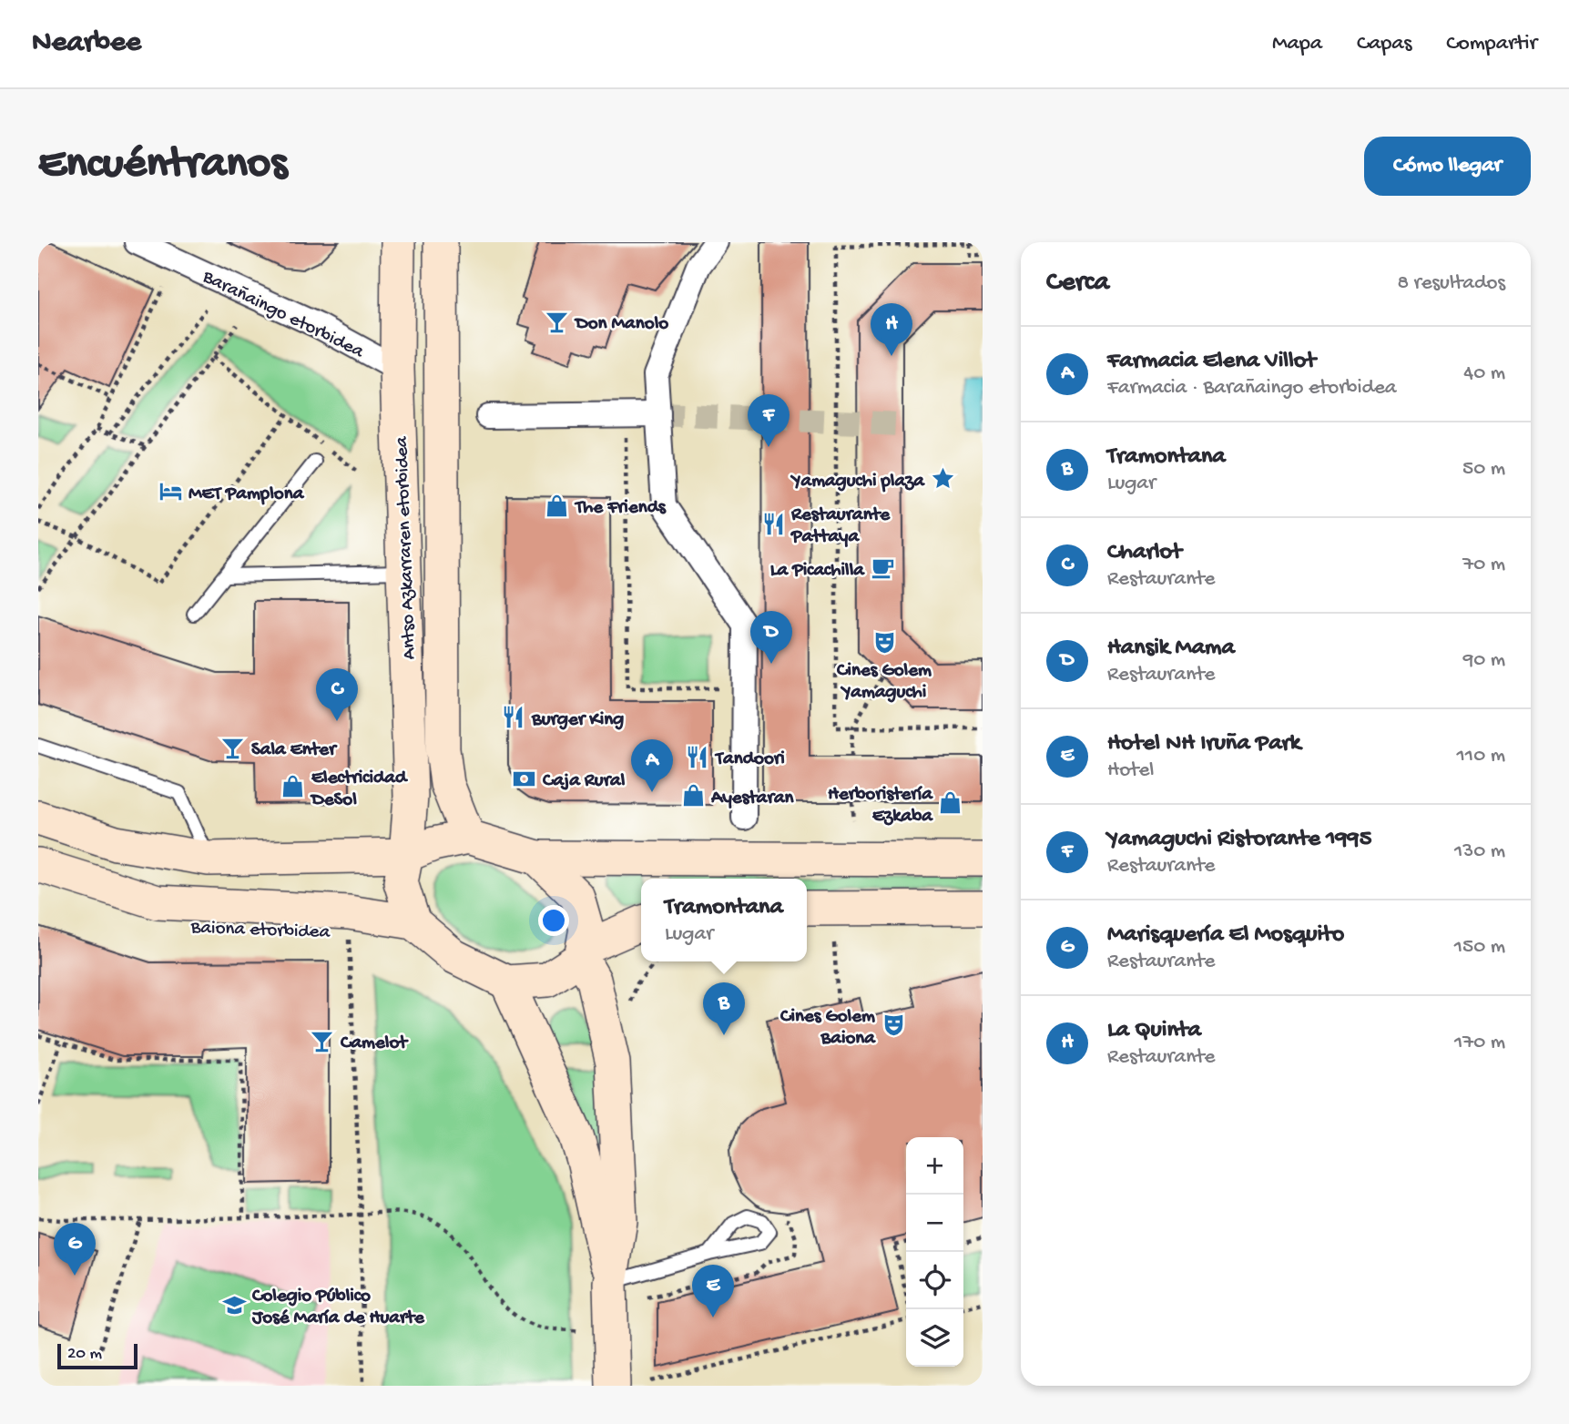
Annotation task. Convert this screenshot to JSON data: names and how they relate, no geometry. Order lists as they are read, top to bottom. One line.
{"streets":{"main road":["Antso Azkarraren etorbidea","Baiona etorbidea"],"street":["Barañaingo etorbidea"]},"crossings":[["Barañaingo etorbidea","Antso Azkarraren etorbidea"],["Antso Azkarraren etorbidea","Baiona etorbidea"]],"places":{"bar":["Don Manolo","Sala Enter","Camelot"],"place":["Yamaguchi plaza"],"hotel":["MET Pamplona"],"shop":["The Friends","Electricidad DeSol","Ayestaran","Herboristería Ezkaba"],"restaurant":["Restaurante Pattaya","Burger King","Tandoori"],"cafe":["La Picachilla"],"theatre":["Cines Golem Yamaguchi","Cines Golem Baiona"],"bank":["Caja Rural"],"school or university":["Colegio Público José María de Huarte"]},"scale_bar":"20 m","page":{"header":"Nearbee","nav":["Mapa","Capas","Compartir"],"buttons":"Cómo llegar","title":"Encuéntranos","heading":["Cerca","8 resultados"],"pins":["H","F","D","C","A","B","G","E"],"list":[{"mark":"A","name":"Farmacia Elena Villot","note":"Farmacia · Barañaingo etorbidea","value":"40 m"},{"mark":"B","name":"Tramontana","note":"Lugar","value":"50 m"},{"mark":"C","name":"Charlot","note":"Restaurante","value":"70 m"},{"mark":"D","name":"Hansik Mama","note":"Restaurante","value":"90 m"},{"mark":"E","name":"Hotel NH Iruña Park","note":"Hotel","value":"110 m"},{"mark":"F","name":"Yamaguchi Ristorante 1995","note":"Restaurante","value":"130 m"},{"mark":"G","name":"Marisquería El Mosquito","note":"Restaurante","value":"150 m"},{"mark":"H","name":"La Quinta","note":"Restaurante","value":"170 m"}],"popup":["Tramontana","Lugar"],"map_buttons":["+","−"],"scale":"20 m"}}
